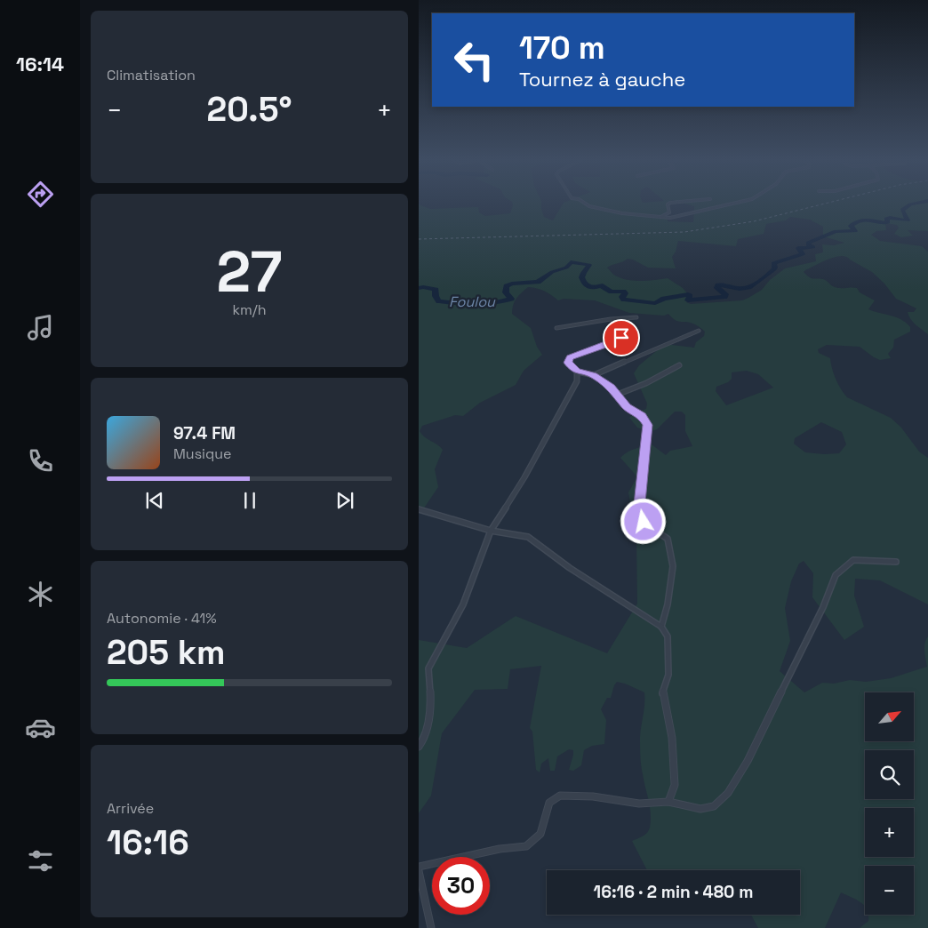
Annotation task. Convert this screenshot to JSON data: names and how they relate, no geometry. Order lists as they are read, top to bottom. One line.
{"water":["Foulou"],"north":"top right","page":{"tabs":"16:14","tile":["Climatisation",["27","km/h"],["Autonomie · 41%","205 km"],["Arrivée","16:16"]],"turn":["170 m","Tournez à gauche"],"heat":["−","20.5°","+"],"song":["97.4 FM","Musique"],"map_buttons":["+","−"],"limit":"30","trip":"16:16 · 2 min · 480 m"}}
